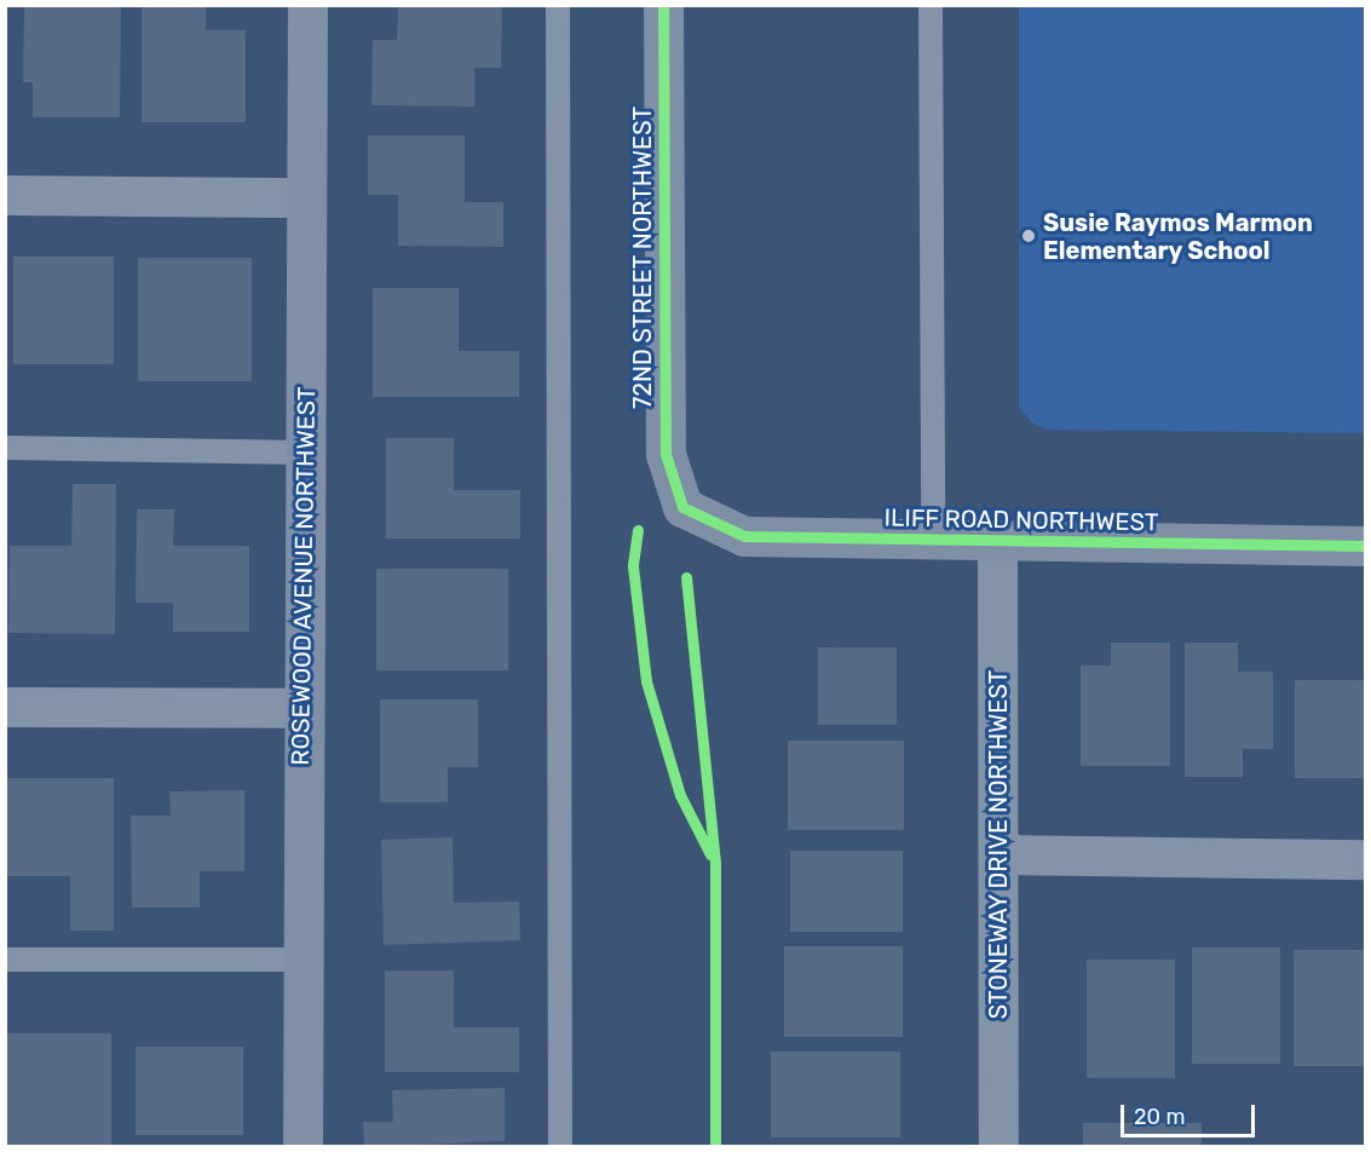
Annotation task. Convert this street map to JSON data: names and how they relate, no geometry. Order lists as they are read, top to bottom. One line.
{"streets":{"street":["72ND STREET NORTHWEST","ILIFF ROAD NORTHWEST","ROSEWOOD AVENUE NORTHWEST","STONEWAY DRIVE NORTHWEST"]},"crossings":[["72ND STREET NORTHWEST","ILIFF ROAD NORTHWEST"],["ILIFF ROAD NORTHWEST","STONEWAY DRIVE NORTHWEST"]],"places":["Susie Raymos Marmon Elementary School"],"scale_bar":"20 m"}
